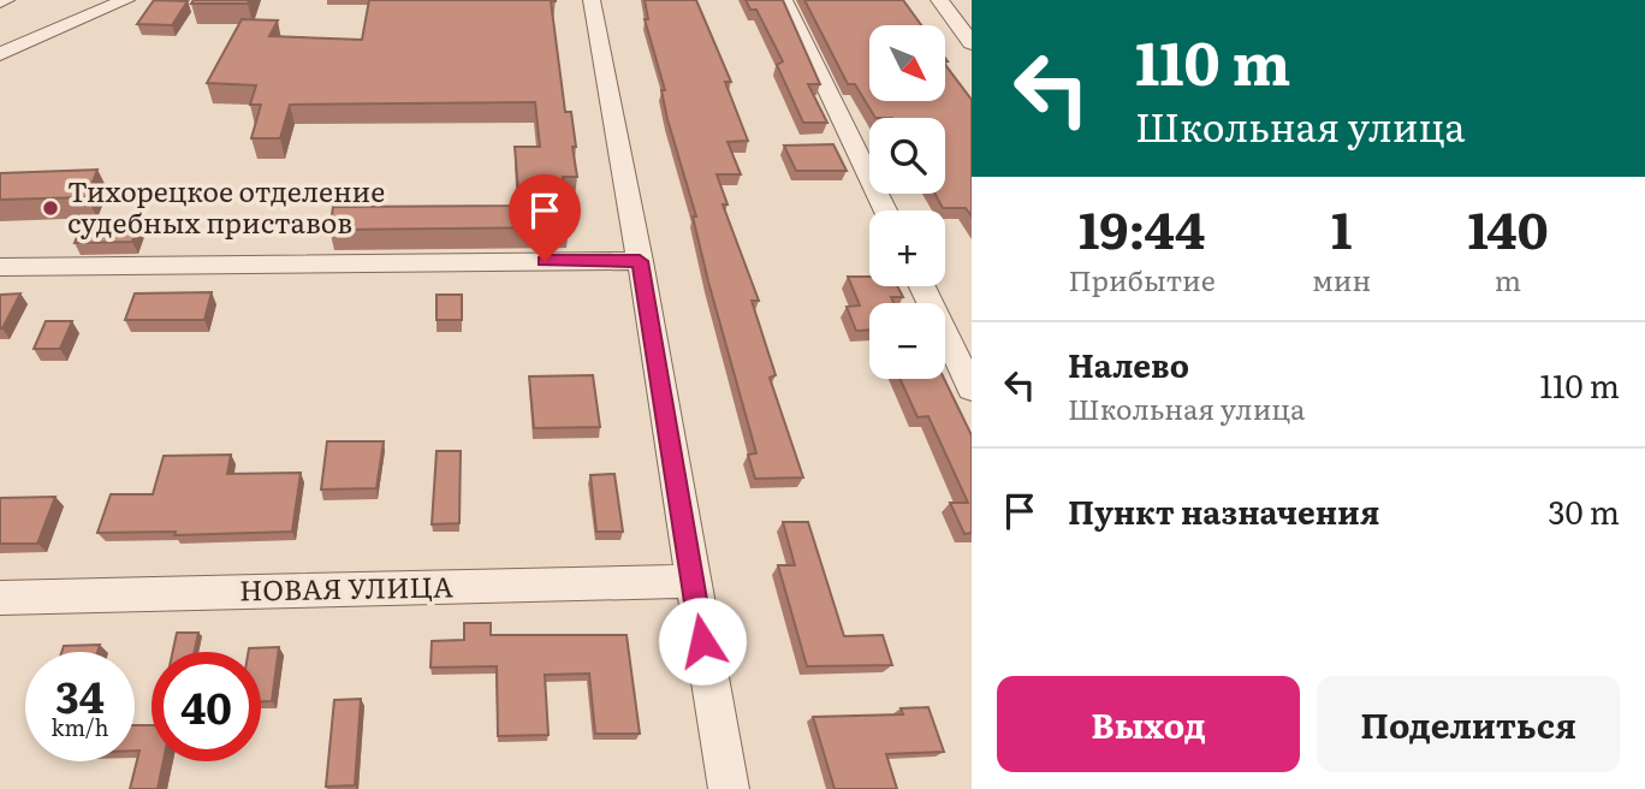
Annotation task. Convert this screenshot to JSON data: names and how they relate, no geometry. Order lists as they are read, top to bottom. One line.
{"streets":{"street":["НОВАЯ УЛИЦА"]},"places":["Тихорецкое отделение судебных приставов"],"north":"bottom right","page":{"turn":["110 m","Школьная улица"],"map_buttons":["+","−"],"eta":["19:44","Прибытие","1","мин","140","m"],"list":[{"name":"Налево","note":"Школьная улица","value":"110 m"},{"name":"Пункт назначения","value":"30 m"}],"speed":"34 km/h","limit":"40","buttons":["Выход","Поделиться"]}}
